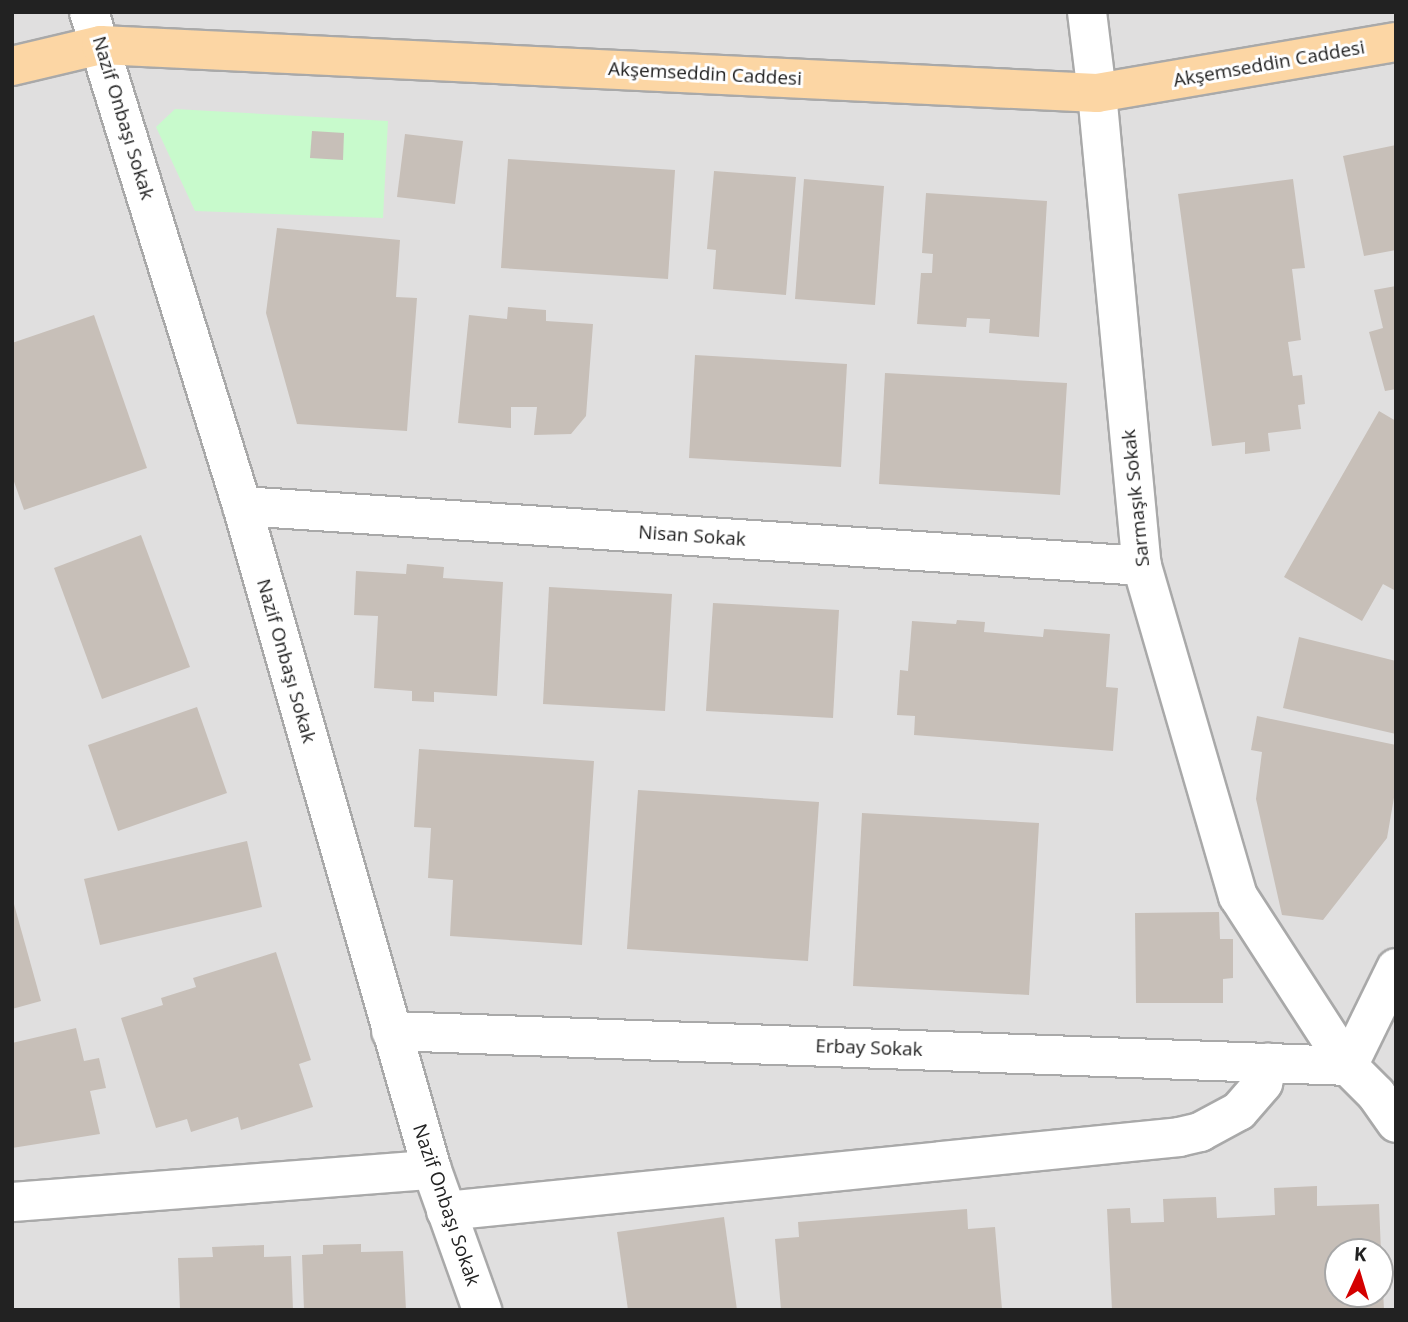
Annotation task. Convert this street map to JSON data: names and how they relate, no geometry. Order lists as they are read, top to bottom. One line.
{"streets":{"main road":["Akşemseddin Caddesi"],"street":["Nazif Onbaşı Sokak","Sarmaşık Sokak","Nisan Sokak","Erbay Sokak"]},"crossings":[["Akşemseddin Caddesi","Nazif Onbaşı Sokak"],["Akşemseddin Caddesi","Sarmaşık Sokak"],["Nazif Onbaşı Sokak","Nisan Sokak"],["Nazif Onbaşı Sokak","Erbay Sokak"],["Sarmaşık Sokak","Nisan Sokak"],["Sarmaşık Sokak","Erbay Sokak"]],"north":"top"}
